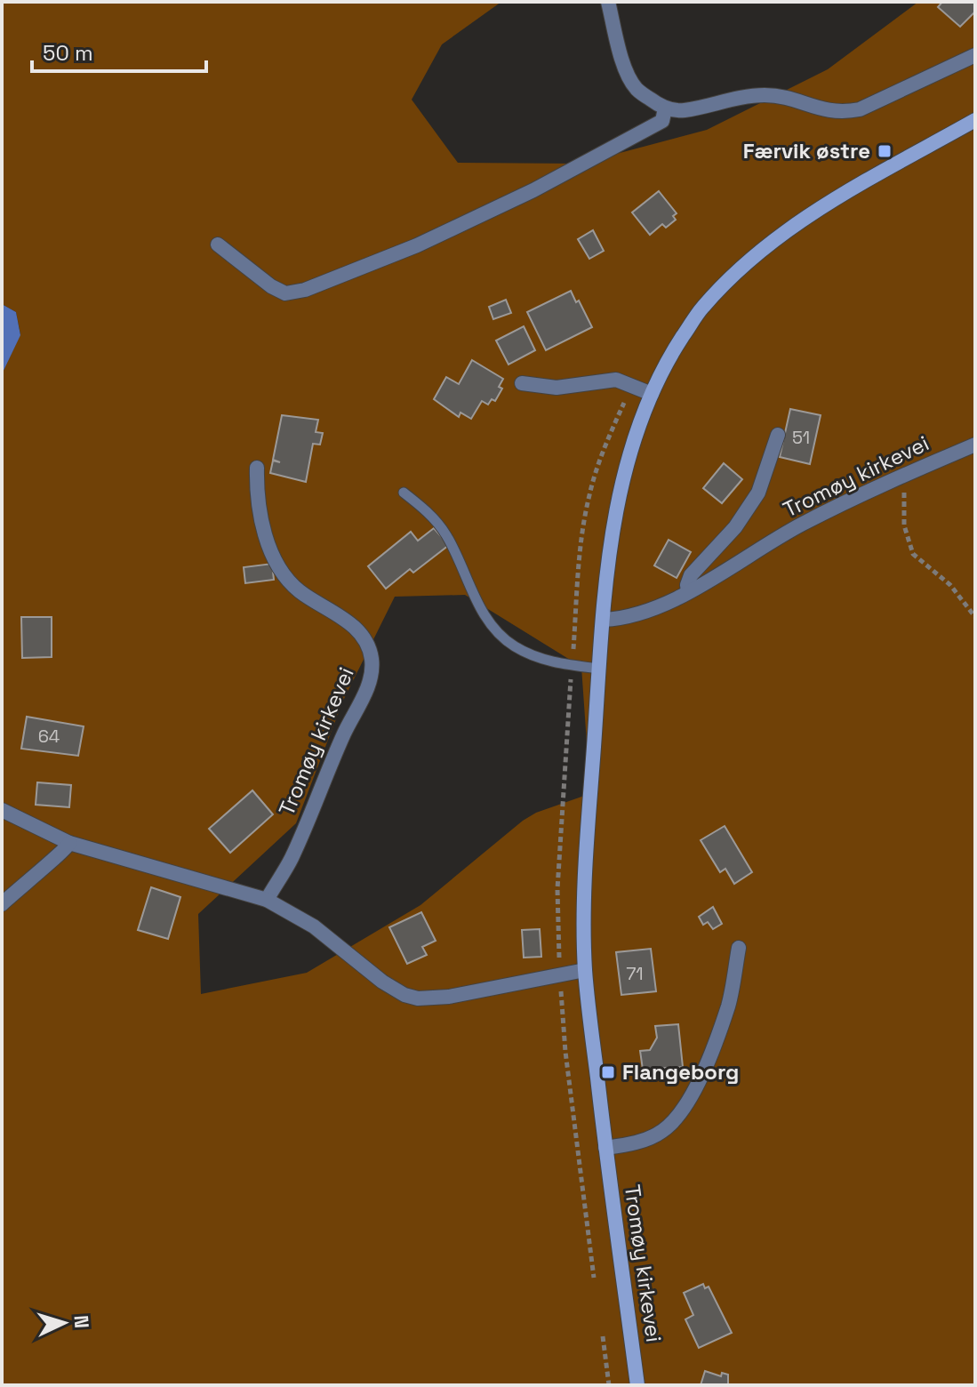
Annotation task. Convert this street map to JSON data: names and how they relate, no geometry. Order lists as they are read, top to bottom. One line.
{"streets":{"main road":["Tromøy kirkevei"]},"places":{"transit":["Færvik østre","Flangeborg"]},"house_numbers":["51","64","71"],"scale_bar":"50 m","north":"right"}
